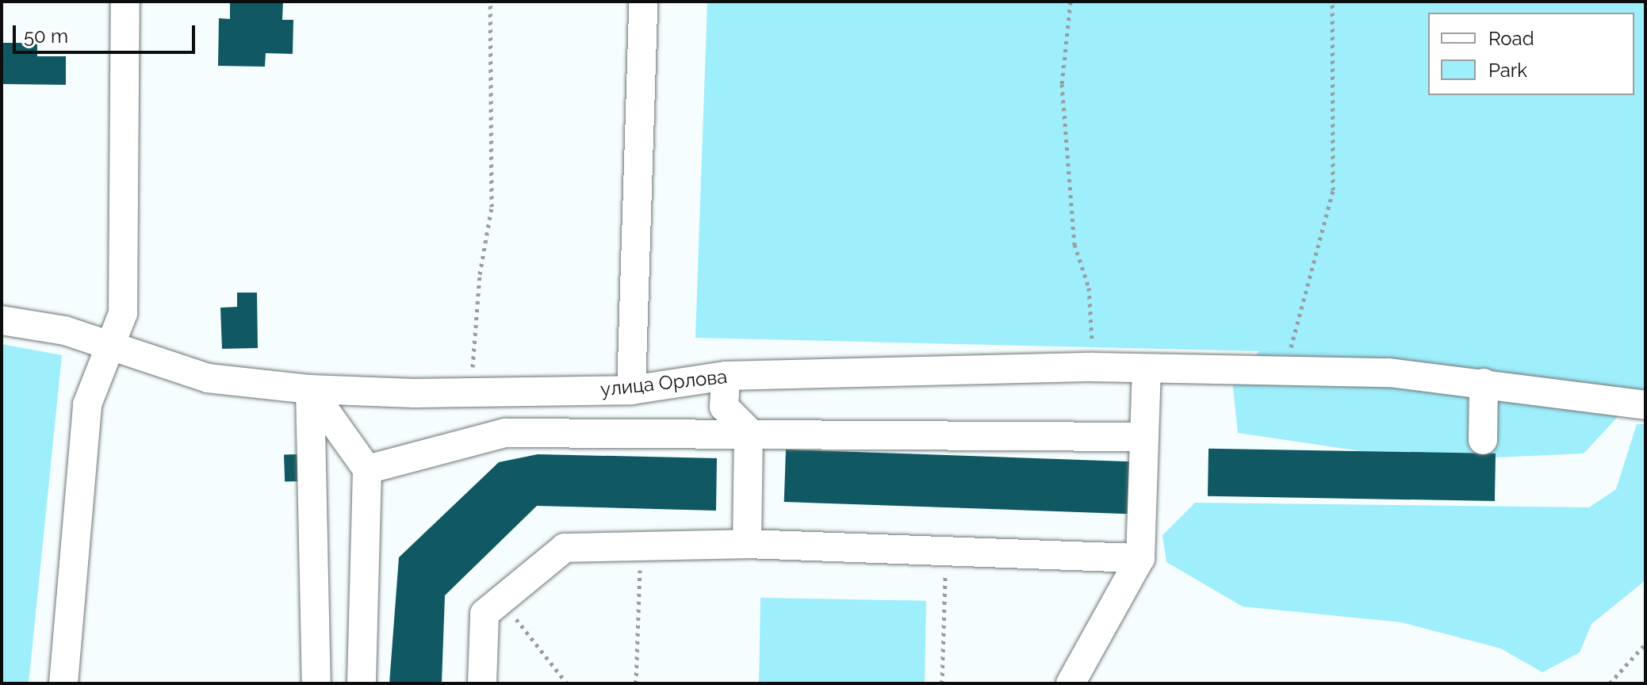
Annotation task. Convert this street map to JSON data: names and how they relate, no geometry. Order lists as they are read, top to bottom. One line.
{"streets":{"street":["улица Орлова"]},"legend":["Road","Park"],"scale_bar":"50 m"}
